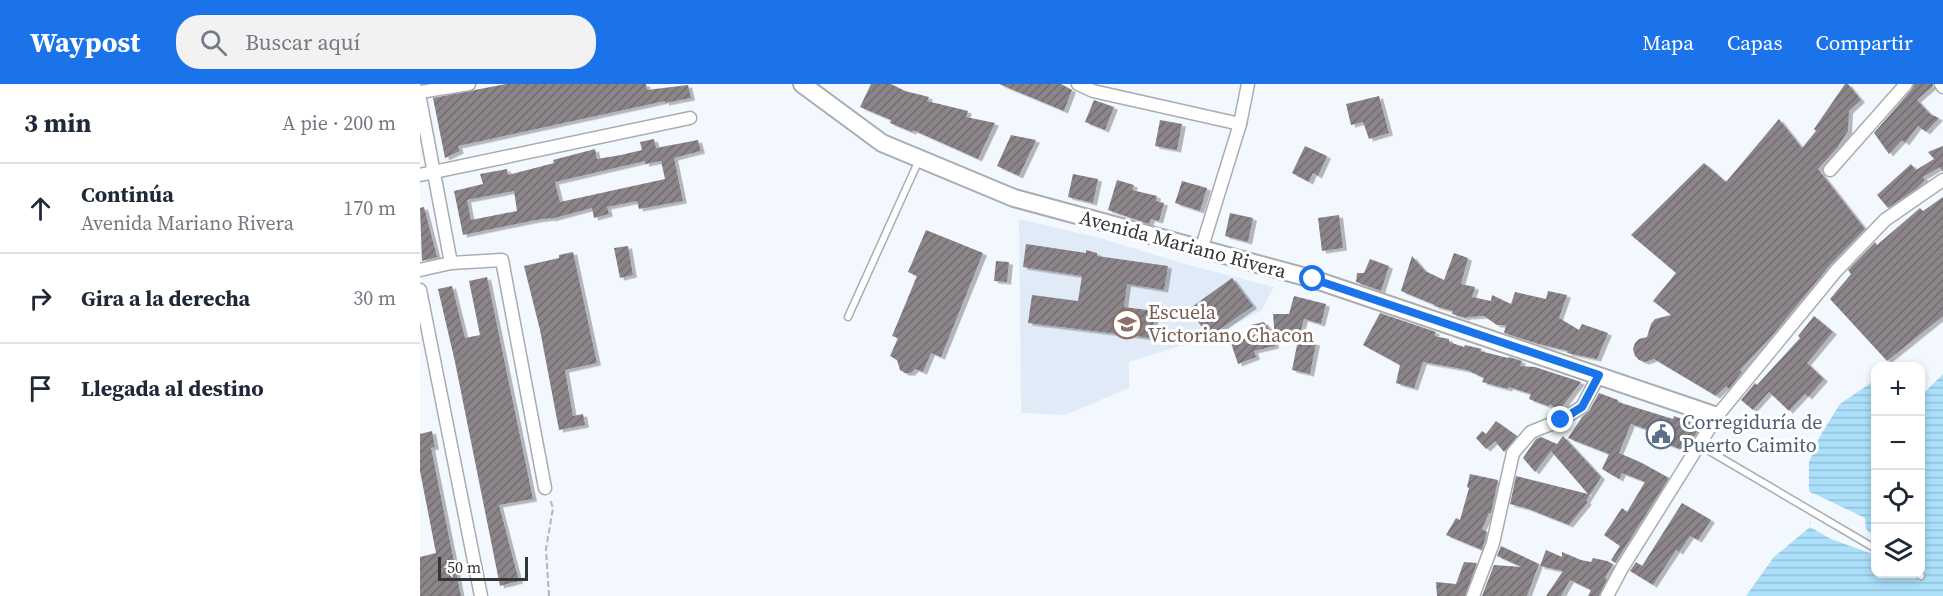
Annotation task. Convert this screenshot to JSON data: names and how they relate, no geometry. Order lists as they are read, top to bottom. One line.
{"streets":{"main road":["Avenida Mariano Rivera"]},"places":{"school or university":["Escuela Victoriano Chacon"],"public building":["Corregiduría de Puerto Caimito"]},"scale_bar":"50 m","page":{"header":"Waypost","search":"Buscar aquí","nav":["Mapa","Capas","Compartir"],"heading":["3 min","A pie · 200 m"],"list":[["Continúa","Avenida Mariano Rivera","170 m"],["Gira a la derecha","30 m"],"Llegada al destino"],"map_buttons":["+","−"],"scale":"50 m"}}
